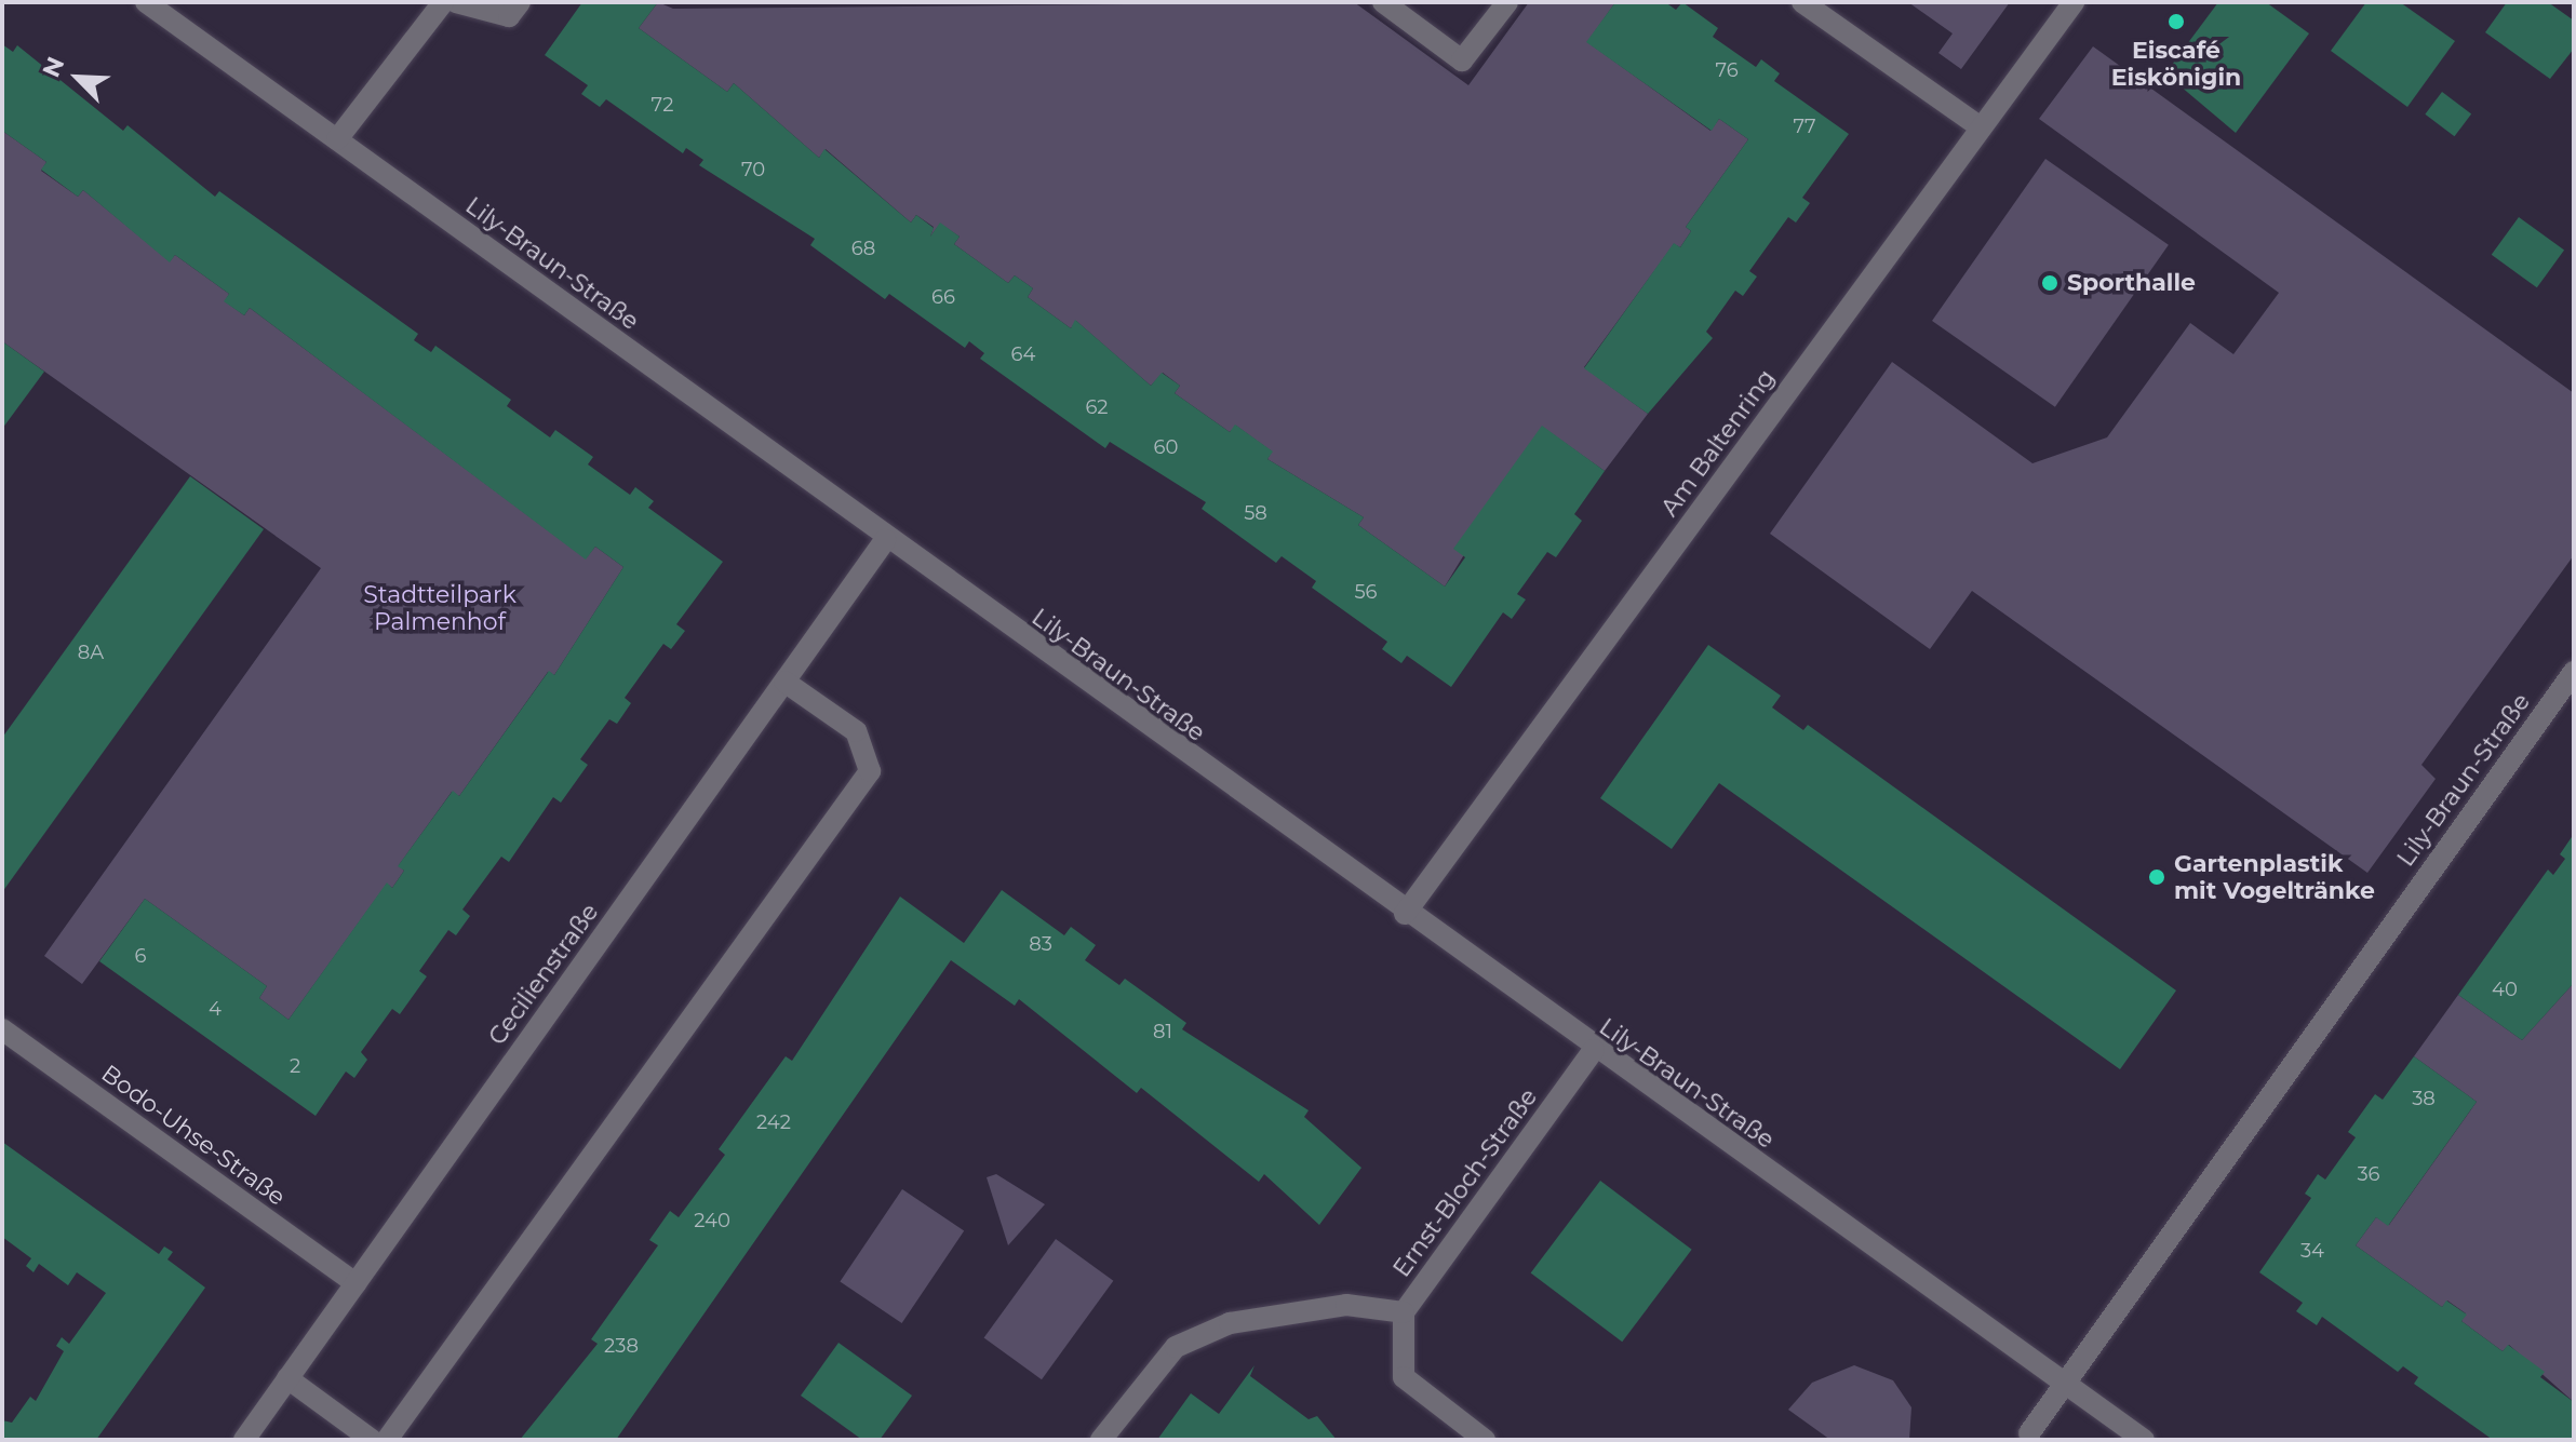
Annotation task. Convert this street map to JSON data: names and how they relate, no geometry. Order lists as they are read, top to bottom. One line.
{"streets":{"street":["Lily-Braun-Straße","Am Baltenring","Cecilienstraße","Bodo-Uhse-Straße","Ernst-Bloch-Straße"]},"crossings":[["Lily-Braun-Straße","Am Baltenring"],["Lily-Braun-Straße","Cecilienstraße"],["Lily-Braun-Straße","Ernst-Bloch-Straße"],["Cecilienstraße","Bodo-Uhse-Straße"]],"parks":["Stadtteilpark Palmenhof"],"places":["Eiscafé Eiskönigin","Sporthalle","Gartenplastik mit Vogeltränke"],"house_numbers":["76","72","77","70","68","66","64","62","60","58","56","8A","83","6","40","4","81","2","38","242","36","240","34","238"],"north":"top left"}
